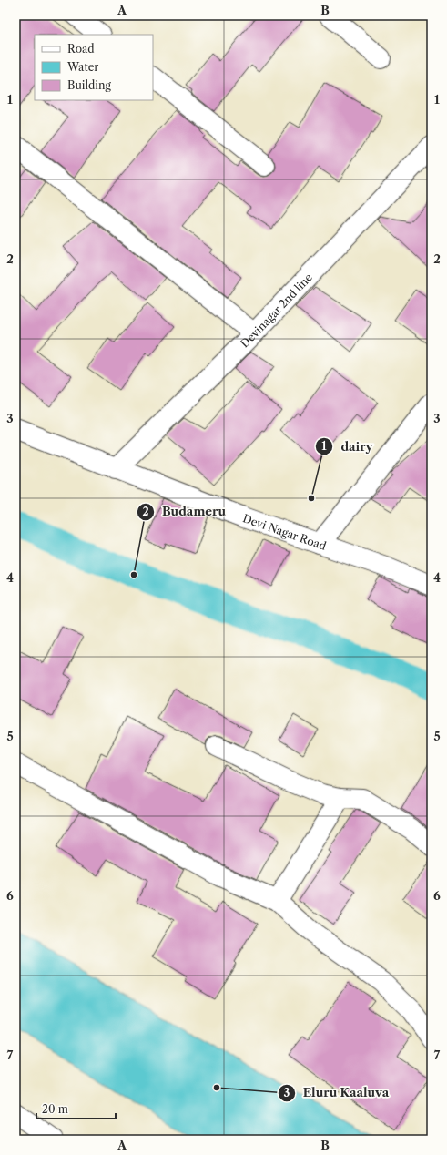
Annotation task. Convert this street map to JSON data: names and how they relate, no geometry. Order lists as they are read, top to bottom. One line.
{"streets":{"street":["Devinagar 2nd line","Devi Nagar Road"]},"crossings":[["Devinagar 2nd line","Devi Nagar Road"]],"places":["dairy","Budameru","Eluru Kaaluva"],"legend":["Road","Water","Building"],"scale_bar":"20 m","grid":{"columns":["A","B"],"rows":["1","2","3","4","5","6","7"]}}
